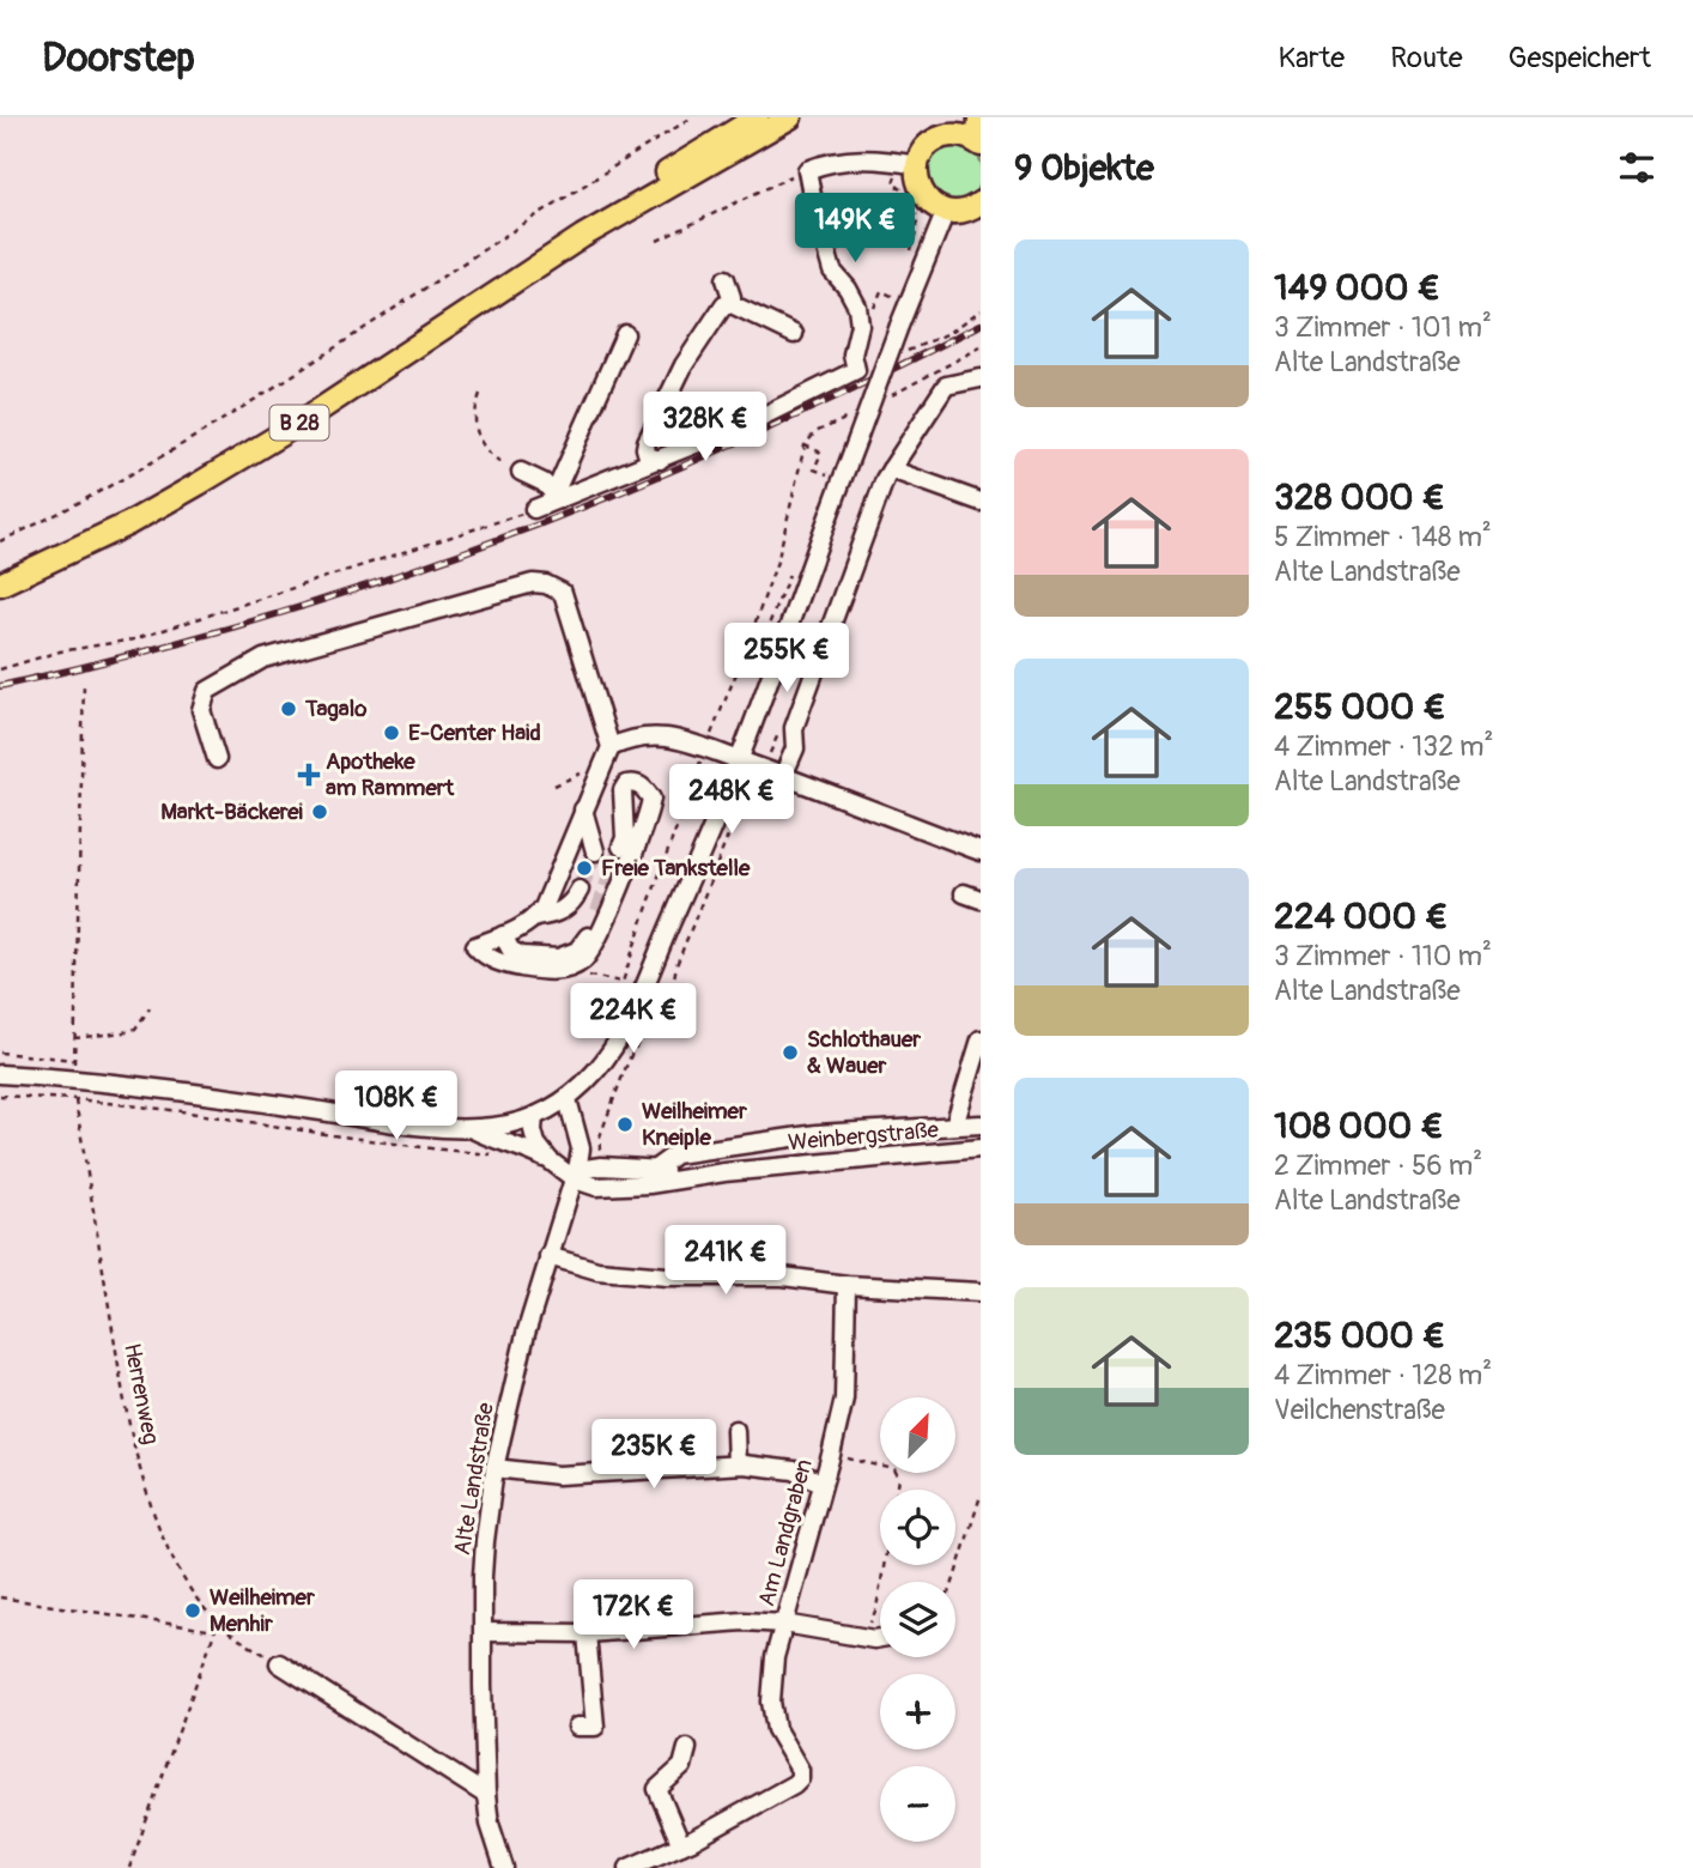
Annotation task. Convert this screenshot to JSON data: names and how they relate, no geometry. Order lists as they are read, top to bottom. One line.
{"streets":{"main road":["B 28"],"street":["Weinbergstraße","Alte Landstraße","Am Landgraben"],"path":["Herrenweg"]},"places":{"other":["Tagalo","E-Center Haid","Markt-Bäckerei","Freie Tankstelle","Schlothauer & Wauer","Weilheimer Kneiple","Weilheimer Menhir"],"health":["Apotheke am Rammert"]},"north":"top right","page":{"header":"Doorstep","nav":["Karte","Route","Gespeichert"],"heading":"9 Objekte","price":["149K €","328K €","255K €","248K €","224K €","108K €","241K €","235K €","172K €"],"list":[{"name":"149 000 €","note":"3 Zimmer · 101 m² · Alte Landstraße"},{"name":"328 000 €","note":"5 Zimmer · 148 m² · Alte Landstraße"},{"name":"255 000 €","note":"4 Zimmer · 132 m² · Alte Landstraße"},{"name":"224 000 €","note":"3 Zimmer · 110 m² · Alte Landstraße"},{"name":"108 000 €","note":"2 Zimmer · 56 m² · Alte Landstraße"},{"name":"235 000 €","note":"4 Zimmer · 128 m² · Veilchenstraße"}],"map_buttons":["+","−"]}}
